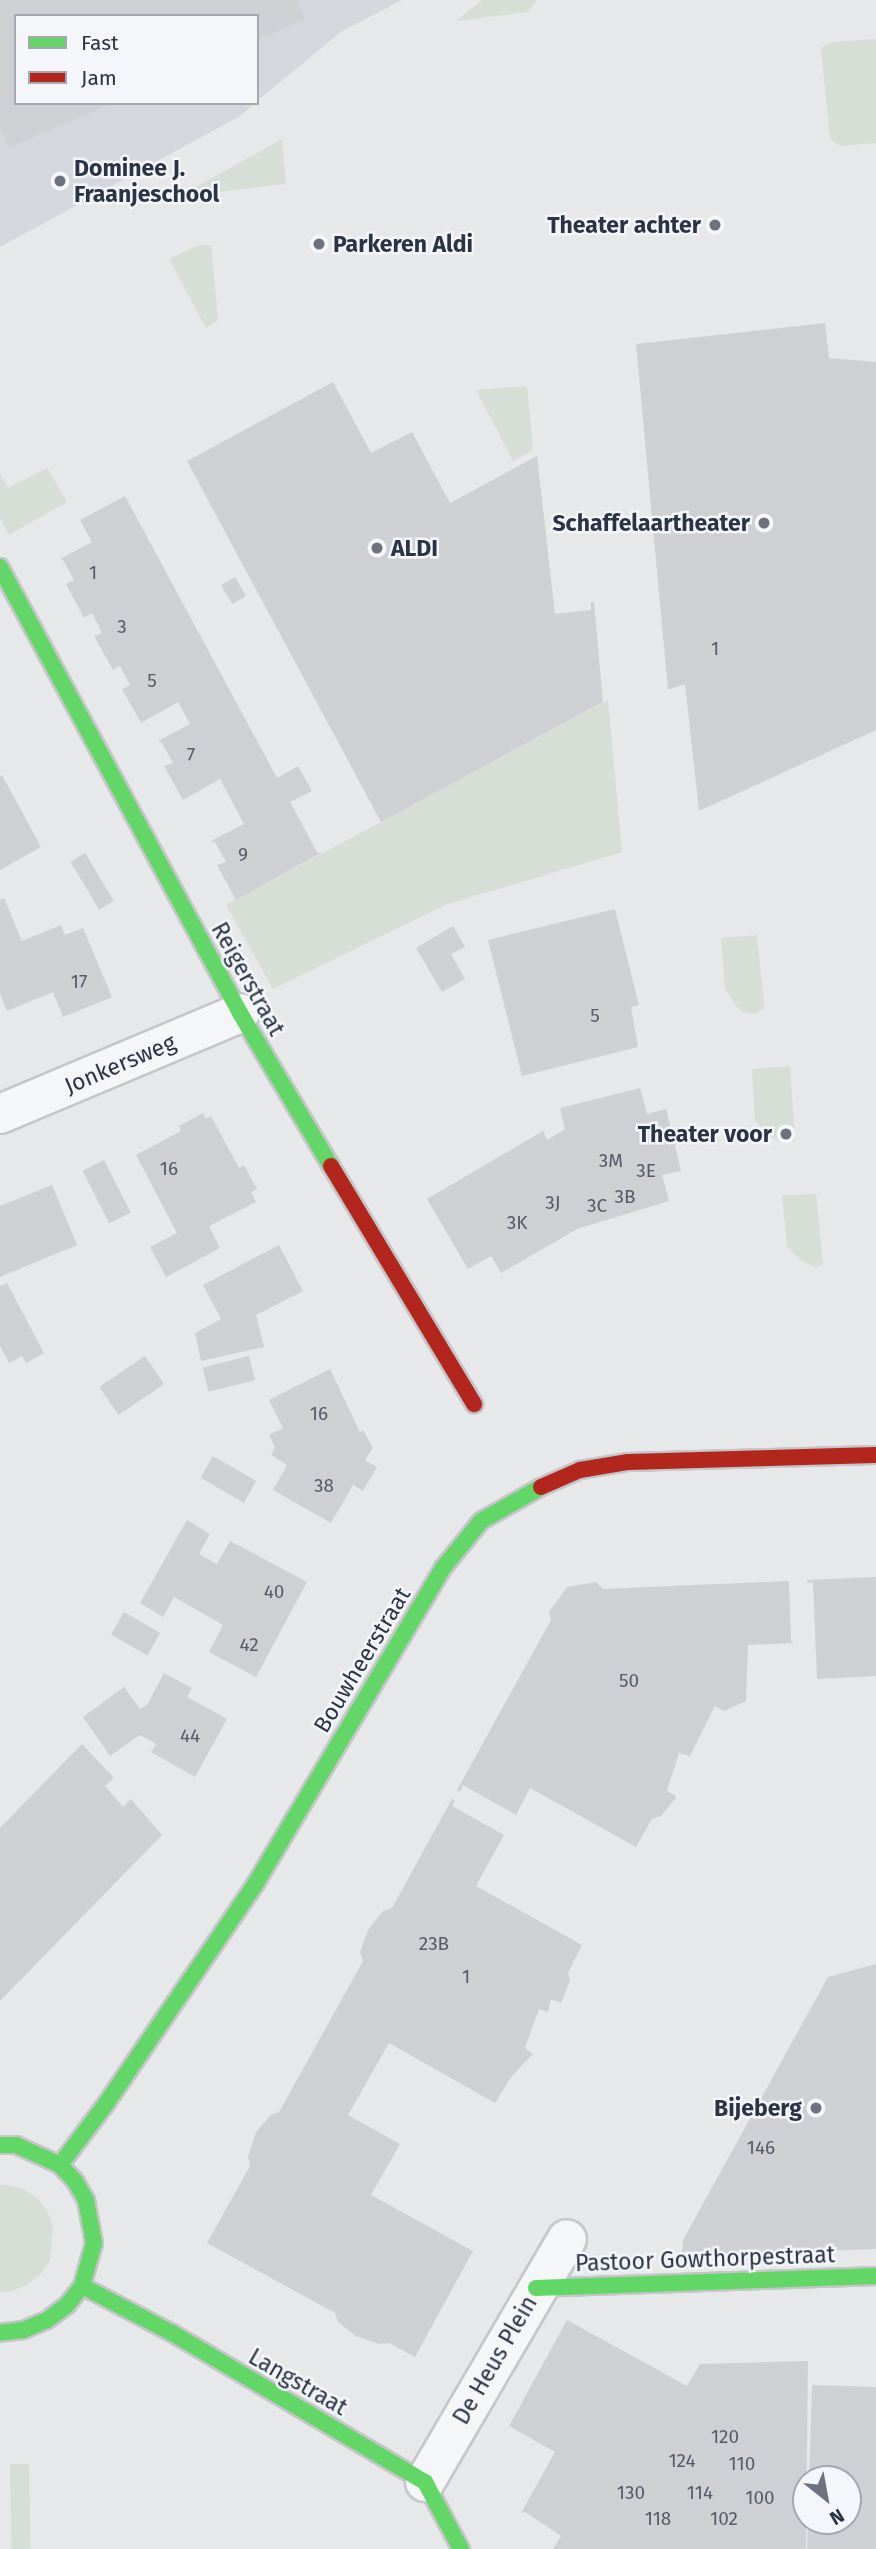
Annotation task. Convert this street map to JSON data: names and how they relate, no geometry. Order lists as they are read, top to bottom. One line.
{"streets":{"street":["Reigerstraat","Jonkersweg","Bouwheerstraat","Pastoor Gowthorpestraat","De Heus Plein","Langstraat"]},"crossings":[["Reigerstraat","Jonkersweg"],["Pastoor Gowthorpestraat","De Heus Plein"],["De Heus Plein","Langstraat"]],"places":["Dominee J. Fraanjeschool","Theater achter","Parkeren Aldi","Schaffelaartheater","ALDI","Theater voor","Bijeberg"],"house_numbers":["1","3","1","5","7","9","17","5","3M","16","3E","3B","3J","3C","3K","16","38","40","42","50","44","23B","1","146","120","124","110","130","114","100","118","102"],"legend":["Fast","Jam"],"north":"bottom right"}
